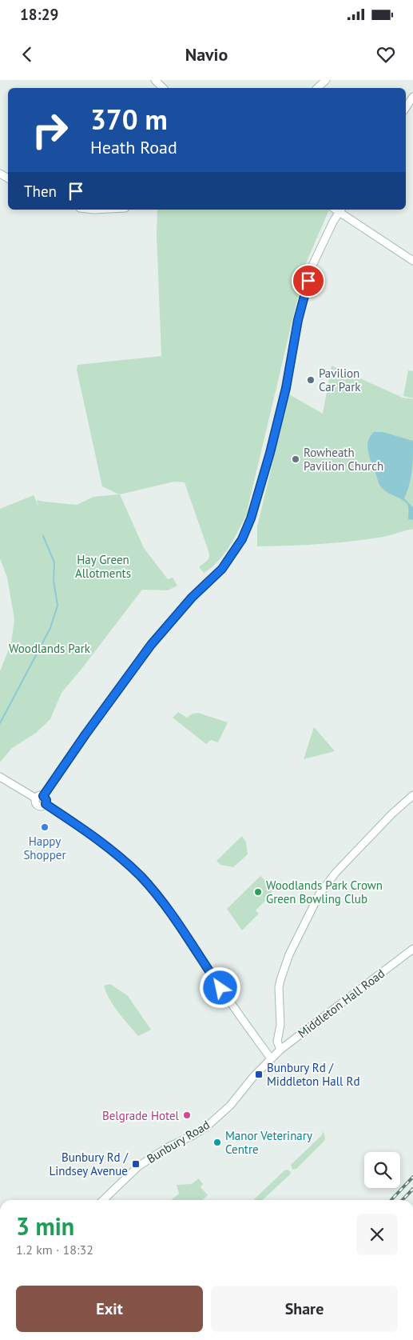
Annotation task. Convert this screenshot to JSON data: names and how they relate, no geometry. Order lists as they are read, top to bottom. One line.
{"streets":{"street":["Middleton Hall Road","Bunbury Road"]},"crossings":[["Middleton Hall Road","Bunbury Road"]],"parks":["Hay Green Allotments","Woodlands Park"],"places":{"other":["Pavilion Car Park","Rowheath Pavilion Church","Happy Shopper","Woodlands Park Crown Green Bowling Club","Belgrade Hotel","Manor Veterinary Centre"],"transit":["Bunbury Rd / Middleton Hall Rd","Bunbury Rd / Lindsey Avenue"]},"page":{"status":"18:29","header":"Navio","turn":["370 m","Heath Road"],"then":"Then","heading":["3 min","1.2 km · 18:32"],"buttons":["Exit","Share"]}}
